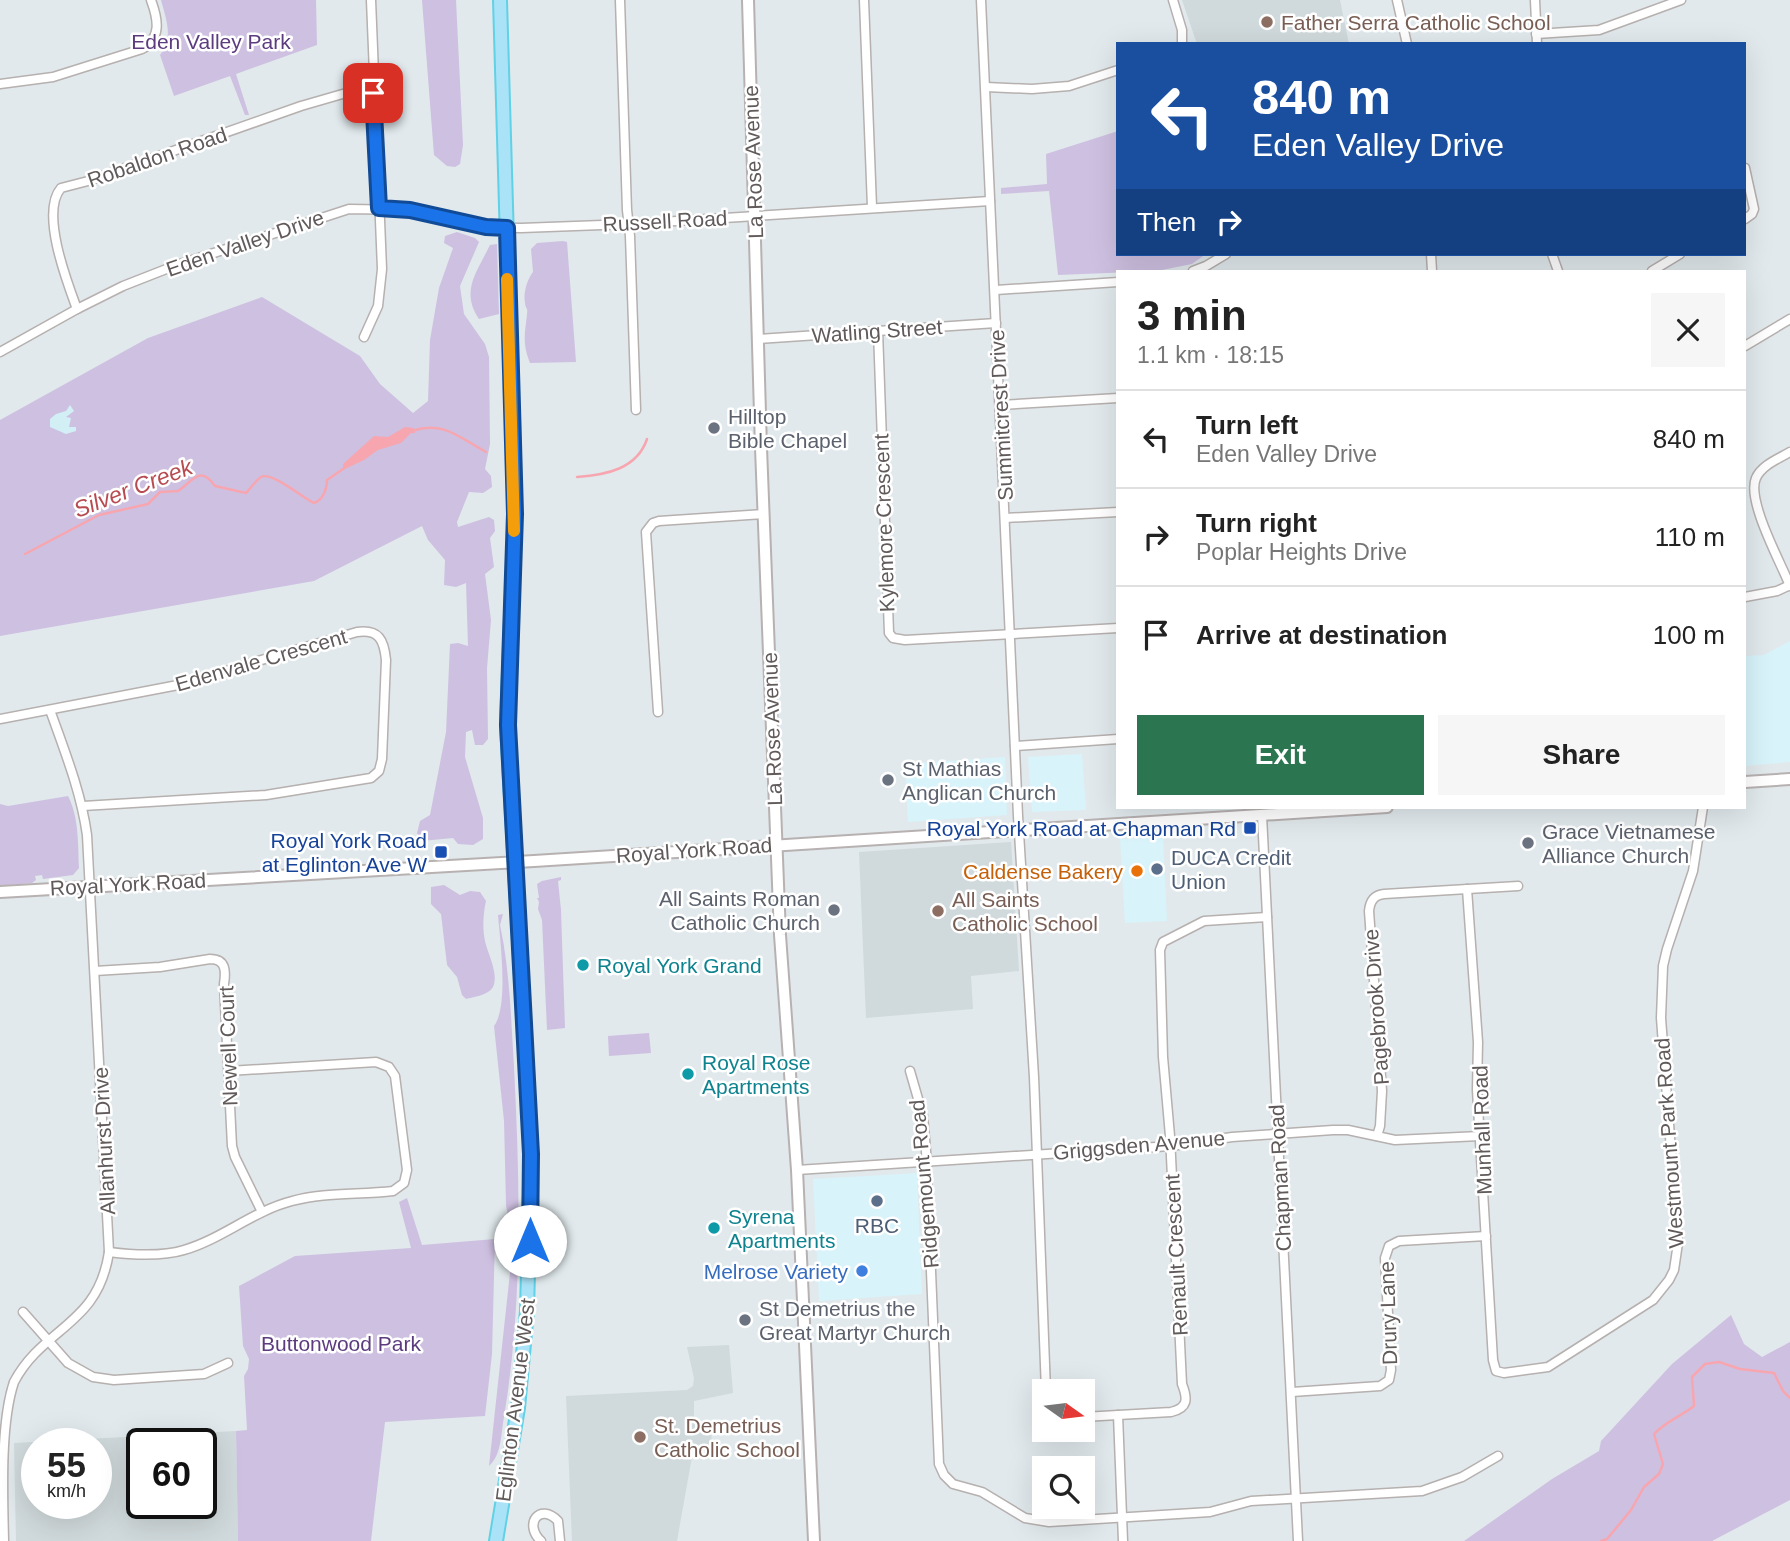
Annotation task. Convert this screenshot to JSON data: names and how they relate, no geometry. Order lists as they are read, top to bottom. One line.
{"streets":{"main road":["Eglinton Avenue West"],"street":["Robaldon Road","La Rose Avenue","Russell Road","Eden Valley Drive","Watling Street","Summitcrest Drive","Kylemore Crescent","Edenvale Crescent","Royal York Road","Pagebrook Drive","Newell Court","Munhall Road","Allanhurst Drive","Westmount Park Road","Griggsden Avenue","Chapman Road","Ridgemount Road","Renault Crescent","Drury Lane"]},"crossings":[["Robaldon Road","Eden Valley Drive"],["La Rose Avenue","Russell Road"],["La Rose Avenue","Watling Street"],["La Rose Avenue","Royal York Road"],["La Rose Avenue","Griggsden Avenue"],["Russell Road","Eden Valley Drive"],["Russell Road","Summitcrest Drive"],["Russell Road","Eglinton Avenue West"],["Eden Valley Drive","Eglinton Avenue West"],["Watling Street","Summitcrest Drive"],["Watling Street","Kylemore Crescent"],["Summitcrest Drive","Kylemore Crescent"],["Summitcrest Drive","Royal York Road"],["Edenvale Crescent","Allanhurst Drive"],["Royal York Road","Allanhurst Drive"],["Royal York Road","Chapman Road"],["Royal York Road","Eglinton Avenue West"],["Pagebrook Drive","Munhall Road"],["Pagebrook Drive","Griggsden Avenue"],["Newell Court","Allanhurst Drive"],["Munhall Road","Westmount Park Road"],["Munhall Road","Griggsden Avenue"],["Munhall Road","Drury Lane"],["Griggsden Avenue","Chapman Road"],["Griggsden Avenue","Ridgemount Road"],["Griggsden Avenue","Renault Crescent"],["Chapman Road","Ridgemount Road"],["Chapman Road","Renault Crescent"],["Chapman Road","Drury Lane"]],"water":["Silver Creek"],"parks":["Eden Valley Park","Buttonwood Park"],"places":{"other":["Father Serra Catholic School","Hilltop Bible Chapel","St Mathias Anglican Church","Grace Vietnamese Alliance Church","DUCA Credit Union","Caldense Bakery","All Saints Roman Catholic Church","All Saints Catholic School","Royal York Grand","Royal Rose Apartments","RBC","Syrena Apartments","Melrose Variety","St Demetrius the Great Martyr Church","St. Demetrius Catholic School"],"transit":["Royal York Road at Chapman Rd","Royal York Road at Eglinton Ave W"]},"north":"right","page":{"turn":["840 m","Eden Valley Drive"],"then":"Then","heading":["3 min","1.1 km · 18:15"],"list":[{"name":"Turn left","note":"Eden Valley Drive","value":"840 m"},{"name":"Turn right","note":"Poplar Heights Drive","value":"110 m"},{"name":"Arrive at destination","value":"100 m"}],"buttons":["Exit","Share"],"speed":"55 km/h","limit":"60"}}
